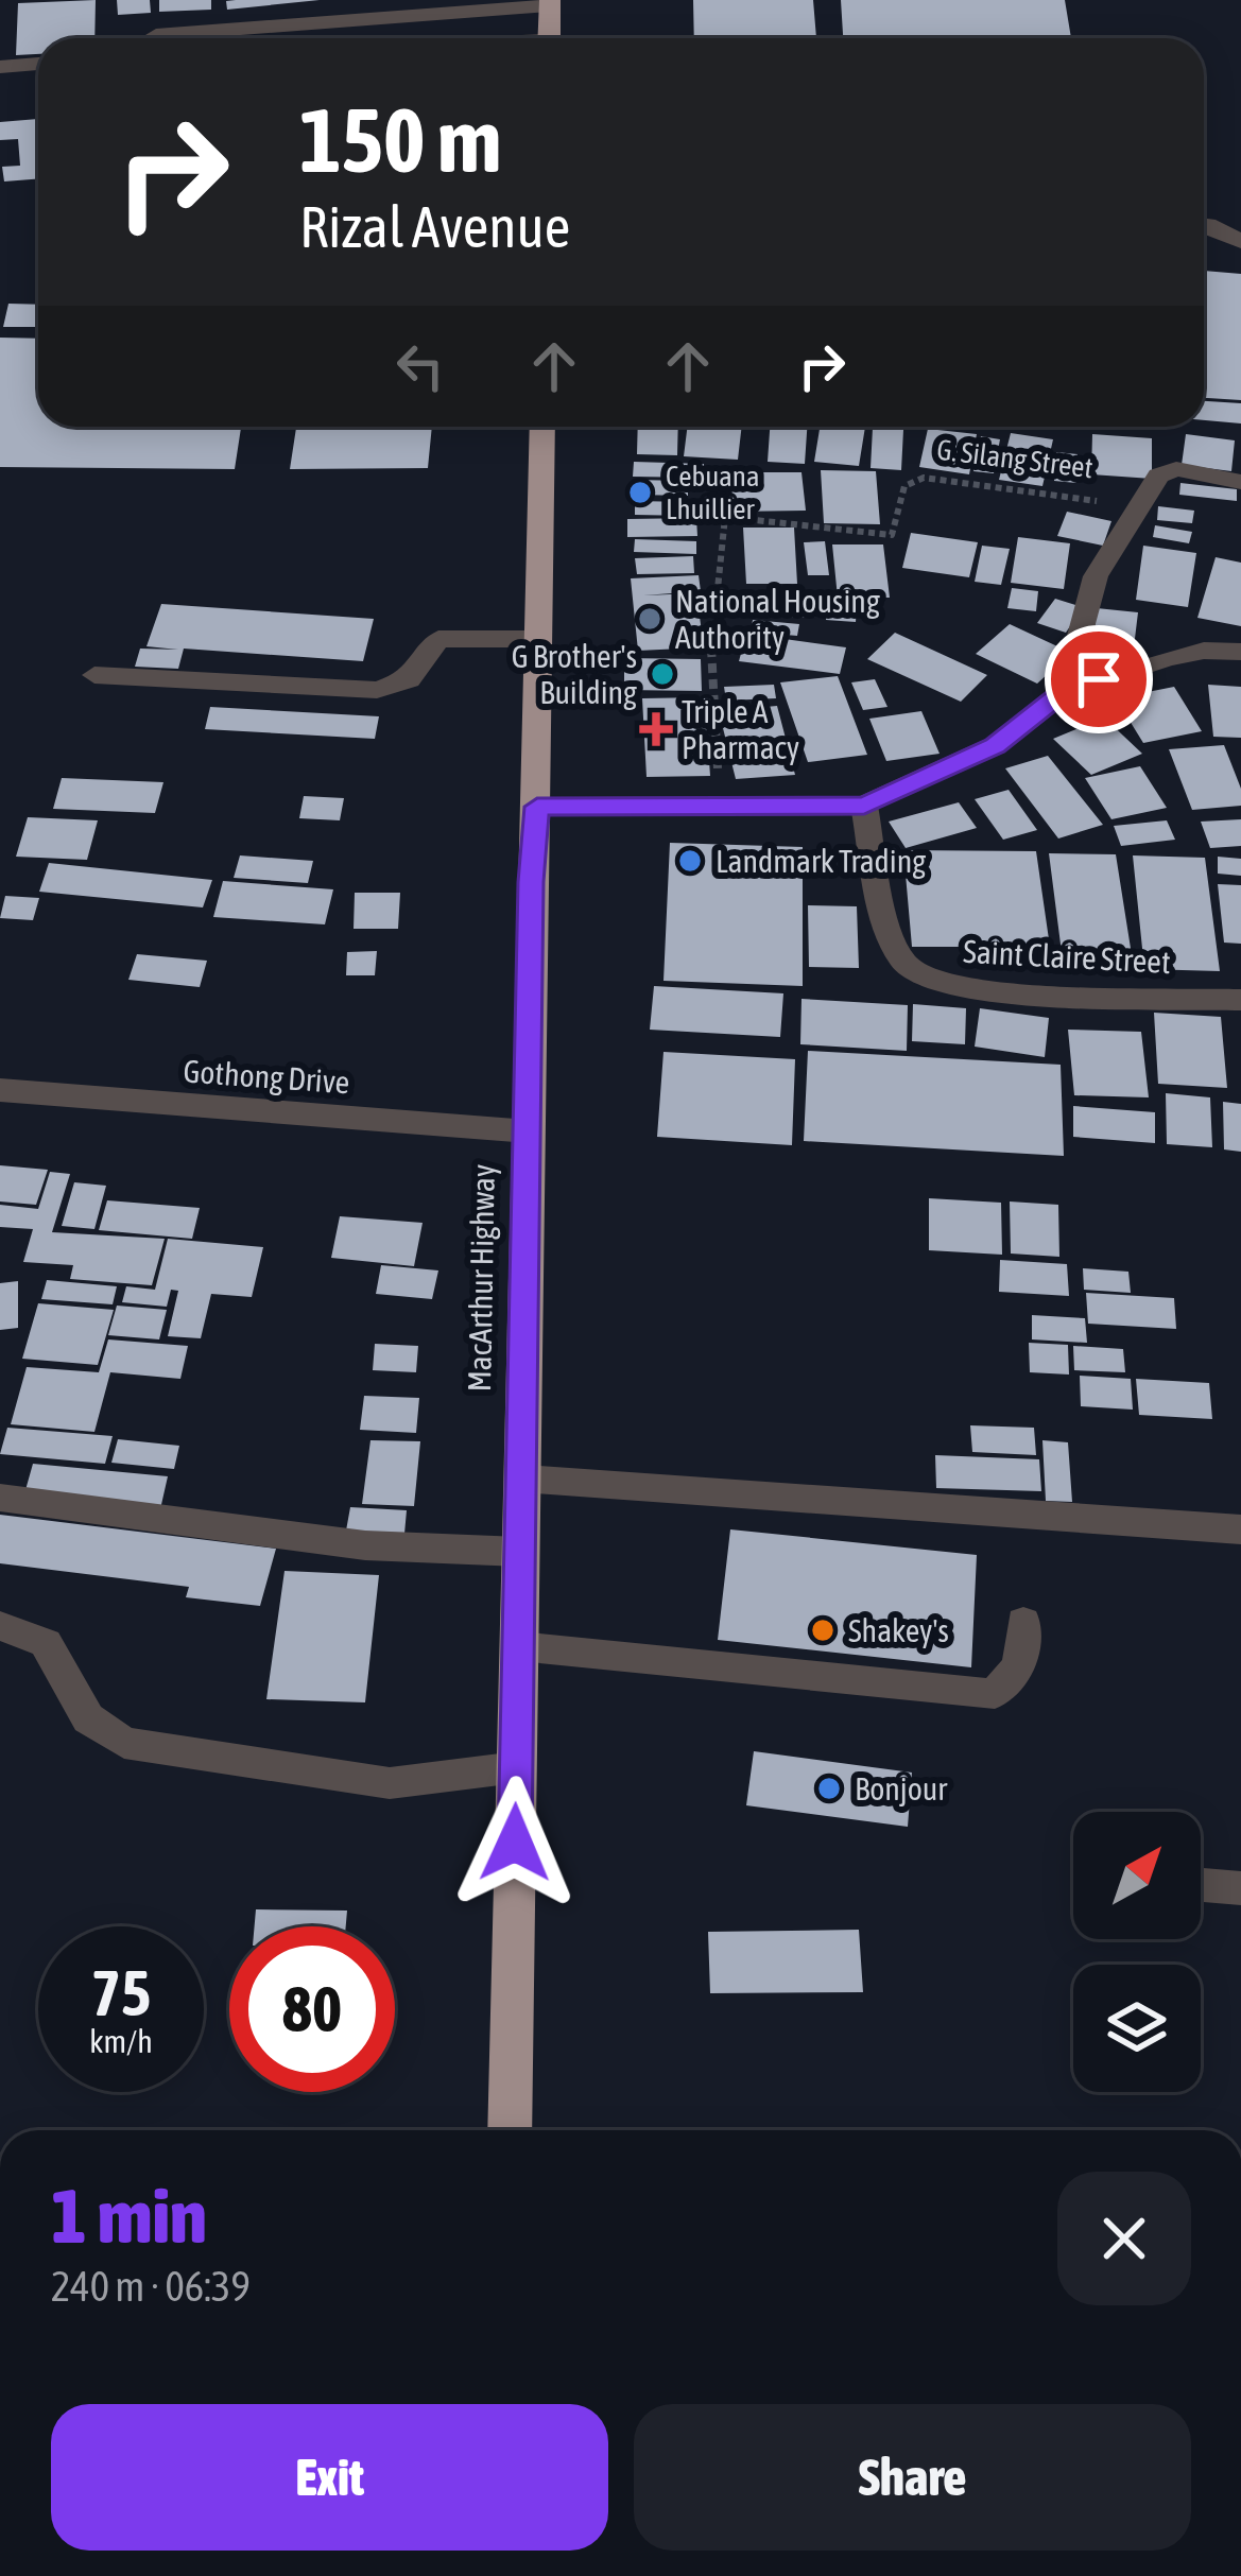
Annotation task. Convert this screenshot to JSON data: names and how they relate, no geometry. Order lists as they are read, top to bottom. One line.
{"streets":{"highway":["MacArthur Highway"],"street":["Saint Claire Street","Gothong Drive"],"path":["G. Silang Street"]},"crossings":[["Gothong Drive","MacArthur Highway"]],"places":{"other":["Cebuana Lhuillier","National Housing Authority","G Brother's Building","Landmark Trading","Shakey's","Bonjour"],"health":["Triple A Pharmacy"]},"north":"top right","page":{"turn":["150 m","Rizal Avenue"],"speed":"75 km/h","limit":"80","heading":["1 min","240 m · 06:39"],"buttons":["Exit","Share"]}}
